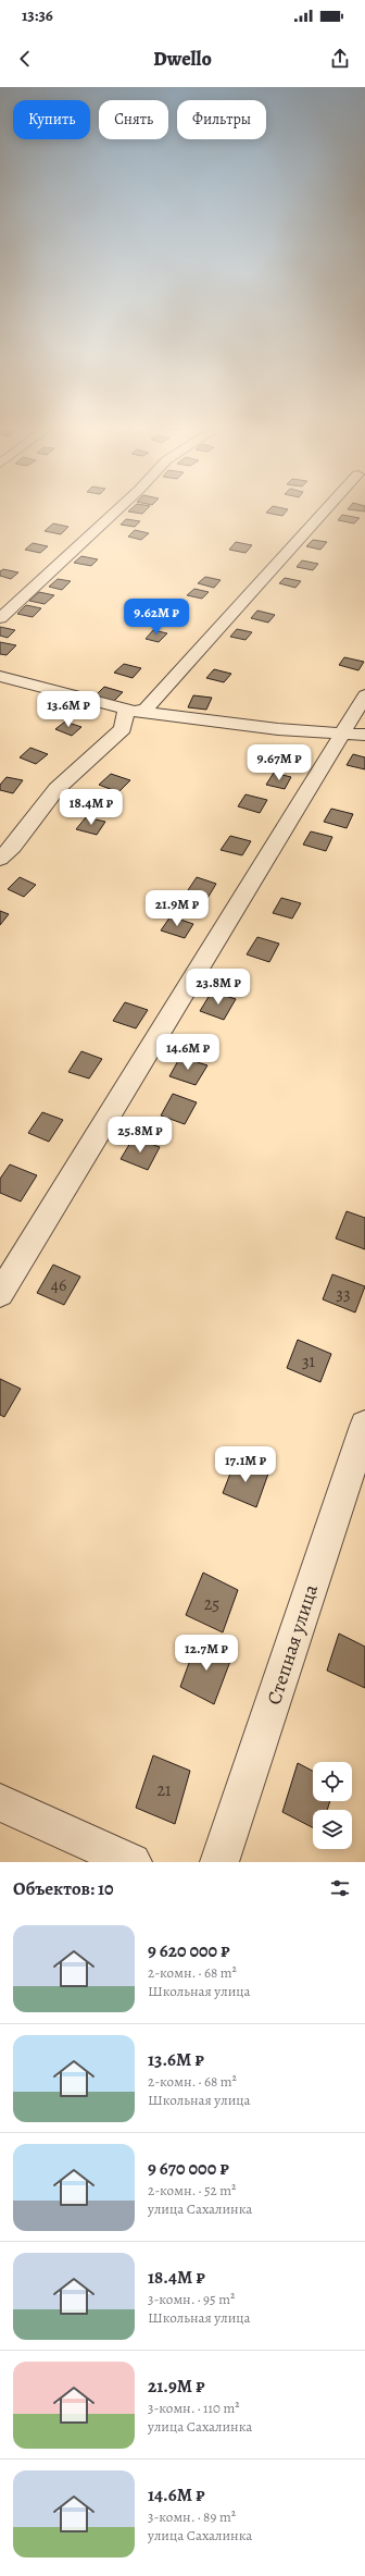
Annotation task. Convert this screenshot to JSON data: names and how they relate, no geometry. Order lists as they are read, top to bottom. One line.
{"streets":{"street":["Степная улица"]},"house_numbers":["46","33","31","25","21"],"page":{"status":"13:36","header":"Dwello","chip":["Купить","Снять","Фильтры"],"price":["9.62M ₽","13.6M ₽","9.67M ₽","18.4M ₽","21.9M ₽","23.8M ₽","14.6M ₽","25.8M ₽","17.1M ₽","12.7M ₽"],"heading":"Объектов: 10","list":[{"name":"9 620 000 ₽","note":"2-комн. · 68 m² · Школьная улица"},{"name":"13.6M ₽","note":"2-комн. · 68 m² · Школьная улица"},{"name":"9 670 000 ₽","note":"2-комн. · 52 m² · улица Сахалинка"},{"name":"18.4M ₽","note":"3-комн. · 95 m² · Школьная улица"},{"name":"21.9M ₽","note":"3-комн. · 110 m² · улица Сахалинка"},{"name":"14.6M ₽","note":"3-комн. · 89 m² · улица Сахалинка"}]}}
